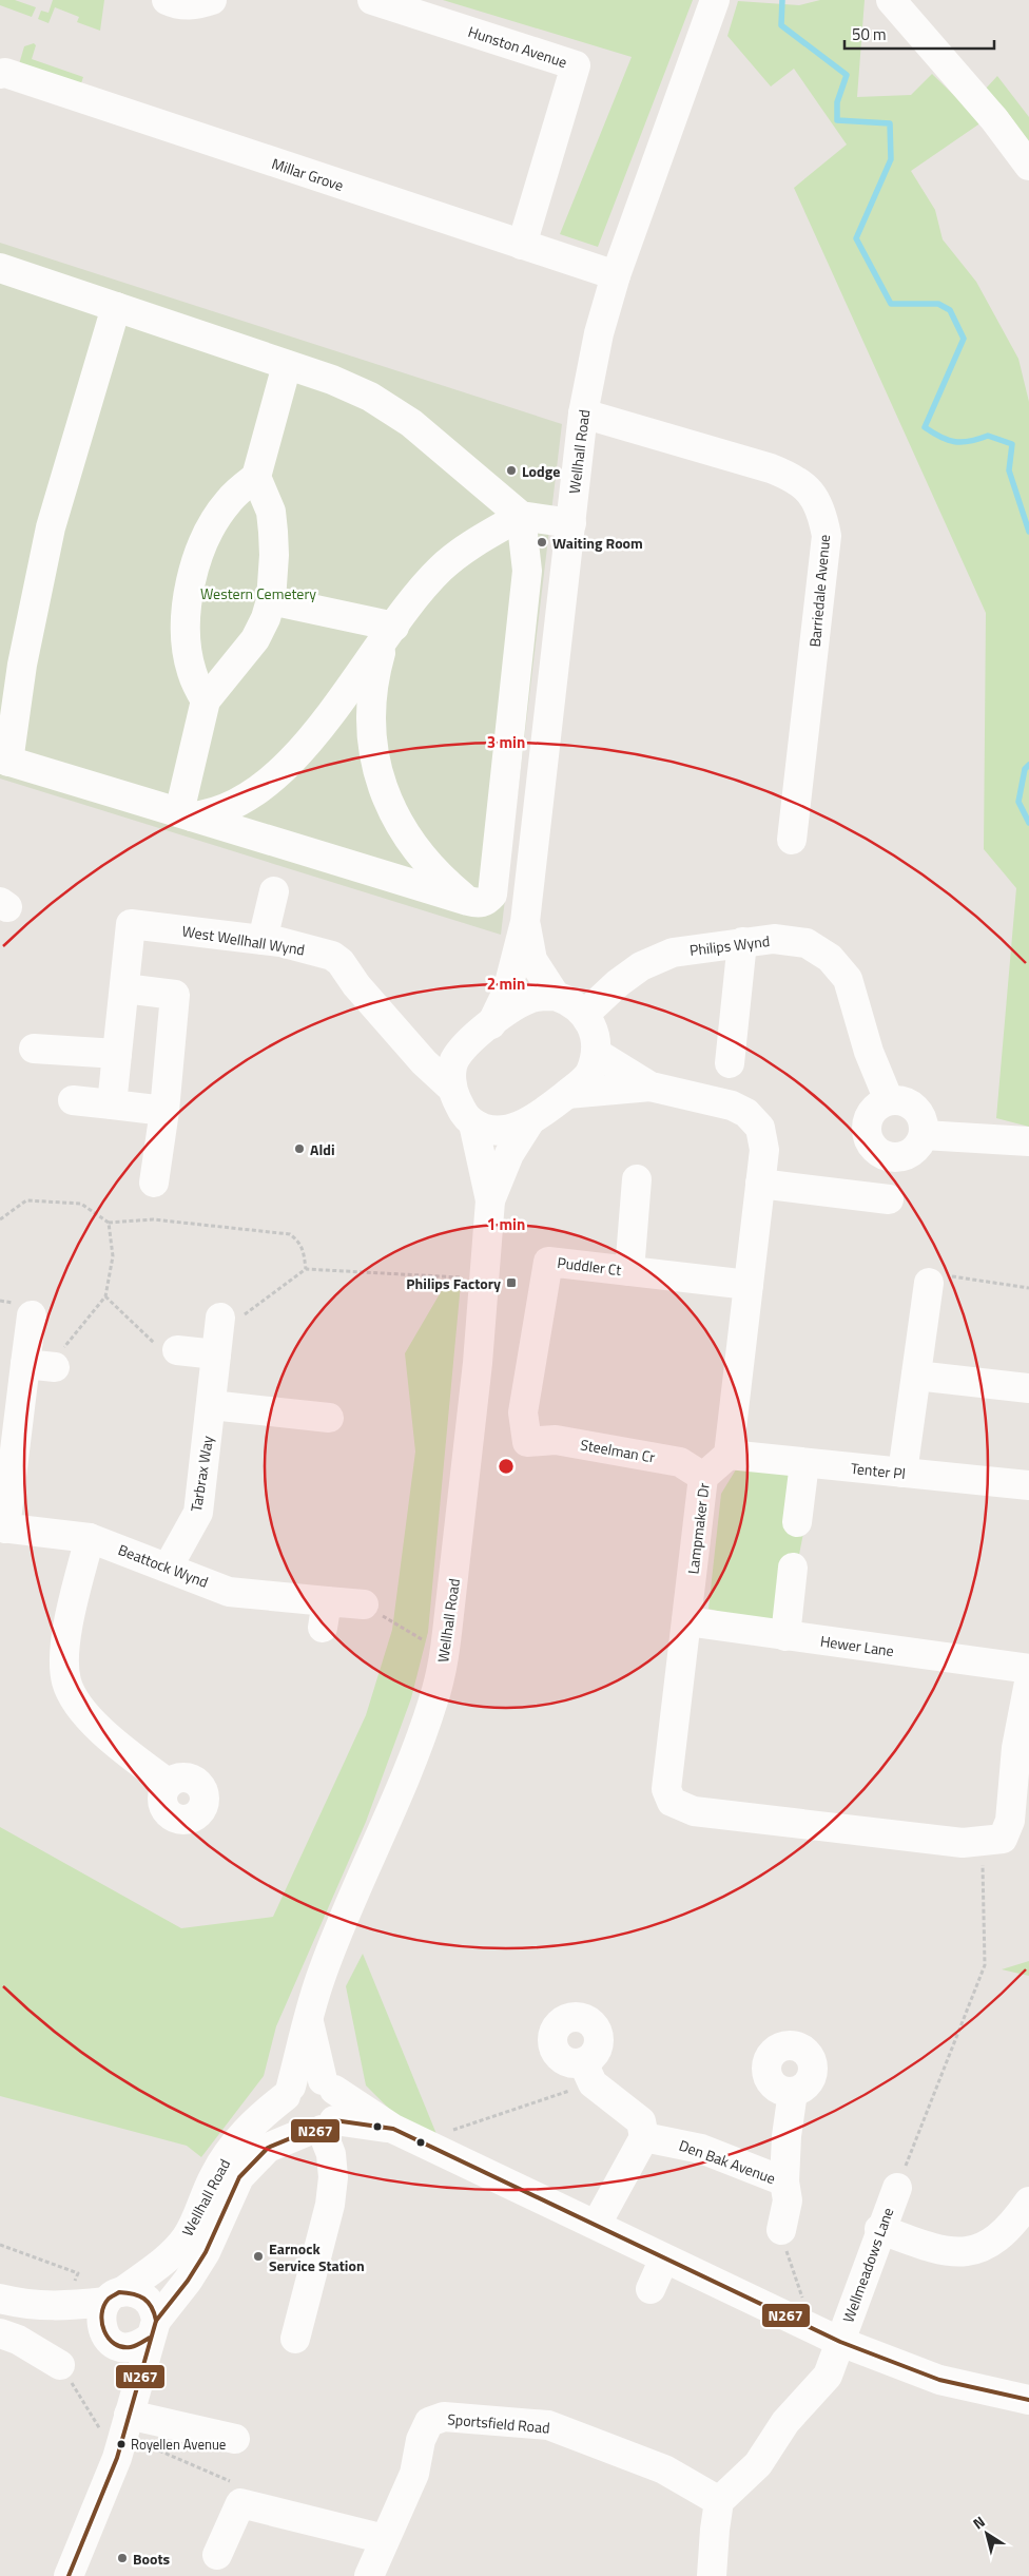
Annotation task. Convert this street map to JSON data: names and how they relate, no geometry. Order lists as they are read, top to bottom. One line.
{"streets":{"street":["Hunston Avenue","Millar Grove","Wellhall Road","Barriedale Avenue","West Wellhall Wynd","Philips Wynd","Puddler Ct","Steelman Cr","Tenter Pl","Tarbrax Way","Lampmaker Dr","Beattock Wynd","Hewer Lane","Den Bak Avenue","Wellmeadows Lane","Sportsfield Road"]},"crossings":[["Hunston Avenue","Millar Grove"],["Millar Grove","Wellhall Road"],["Wellhall Road","Barriedale Avenue"],["Wellhall Road","West Wellhall Wynd"],["Wellhall Road","Philips Wynd"],["West Wellhall Wynd","Philips Wynd"],["Puddler Ct","Steelman Cr"],["Steelman Cr","Lampmaker Dr"],["Tenter Pl","Lampmaker Dr"],["Tarbrax Way","Beattock Wynd"],["Lampmaker Dr","Hewer Lane"],["Wellmeadows Lane","Sportsfield Road"]],"parks":["Western Cemetery"],"places":{"other":["Lodge","Waiting Room","Aldi","Earnock Service Station","Royellen Avenue","Boots"],"transit":["Philips Factory"]},"lines":["transit line N267"],"scale_bar":"50 m","north":"top left","rings":["3 min","2 min","1 min"]}
